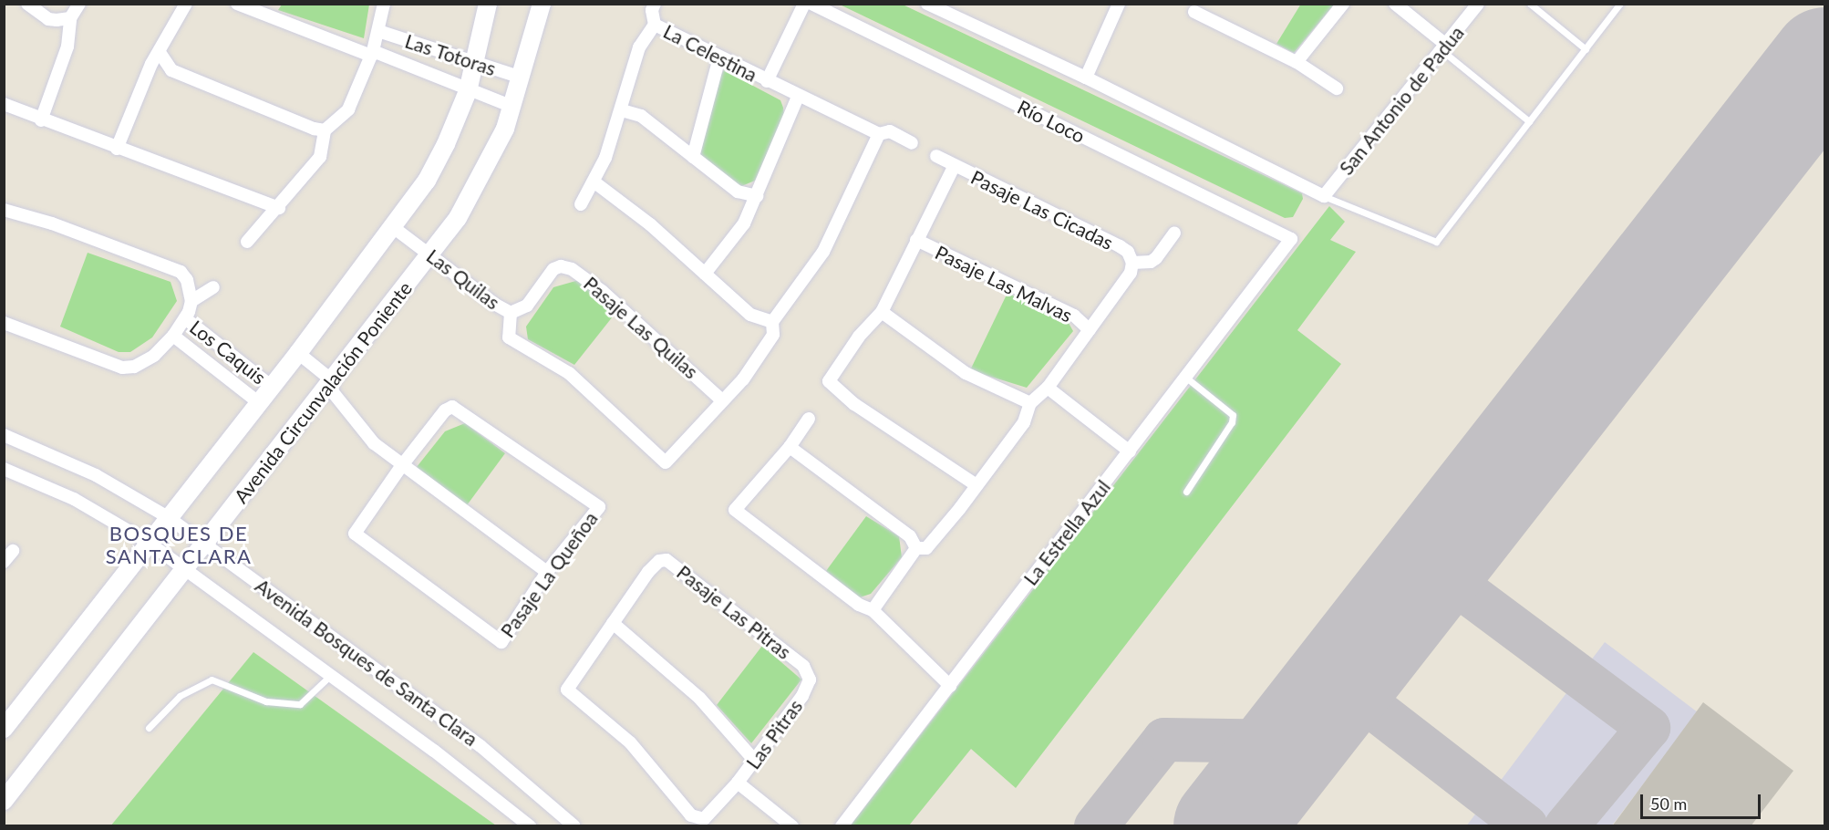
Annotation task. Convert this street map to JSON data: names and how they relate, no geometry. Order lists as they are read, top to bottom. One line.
{"streets":{"street":["La Celestina","Las Totoras","San Antonio de Padua","Río Loco","Pasaje Las Cicadas","Las Quilas","Pasaje Las Malvas","Pasaje Las Quilas","Los Caquis","Avenida Circunvalación Poniente","La Estrella Azul","Pasaje La Queñoa","Pasaje Las Pitras","Avenida Bosques de Santa Clara","Las Pitras"]},"crossings":[["Las Totoras","Avenida Circunvalación Poniente"],["Río Loco","La Estrella Azul"],["Pasaje Las Cicadas","Pasaje Las Malvas"],["Las Quilas","Pasaje Las Quilas"],["Las Quilas","Avenida Circunvalación Poniente"],["Avenida Circunvalación Poniente","Avenida Bosques de Santa Clara"],["Pasaje Las Pitras","Las Pitras"]],"districts":["BOSQUES DE SANTA CLARA"],"scale_bar":"50 m"}
